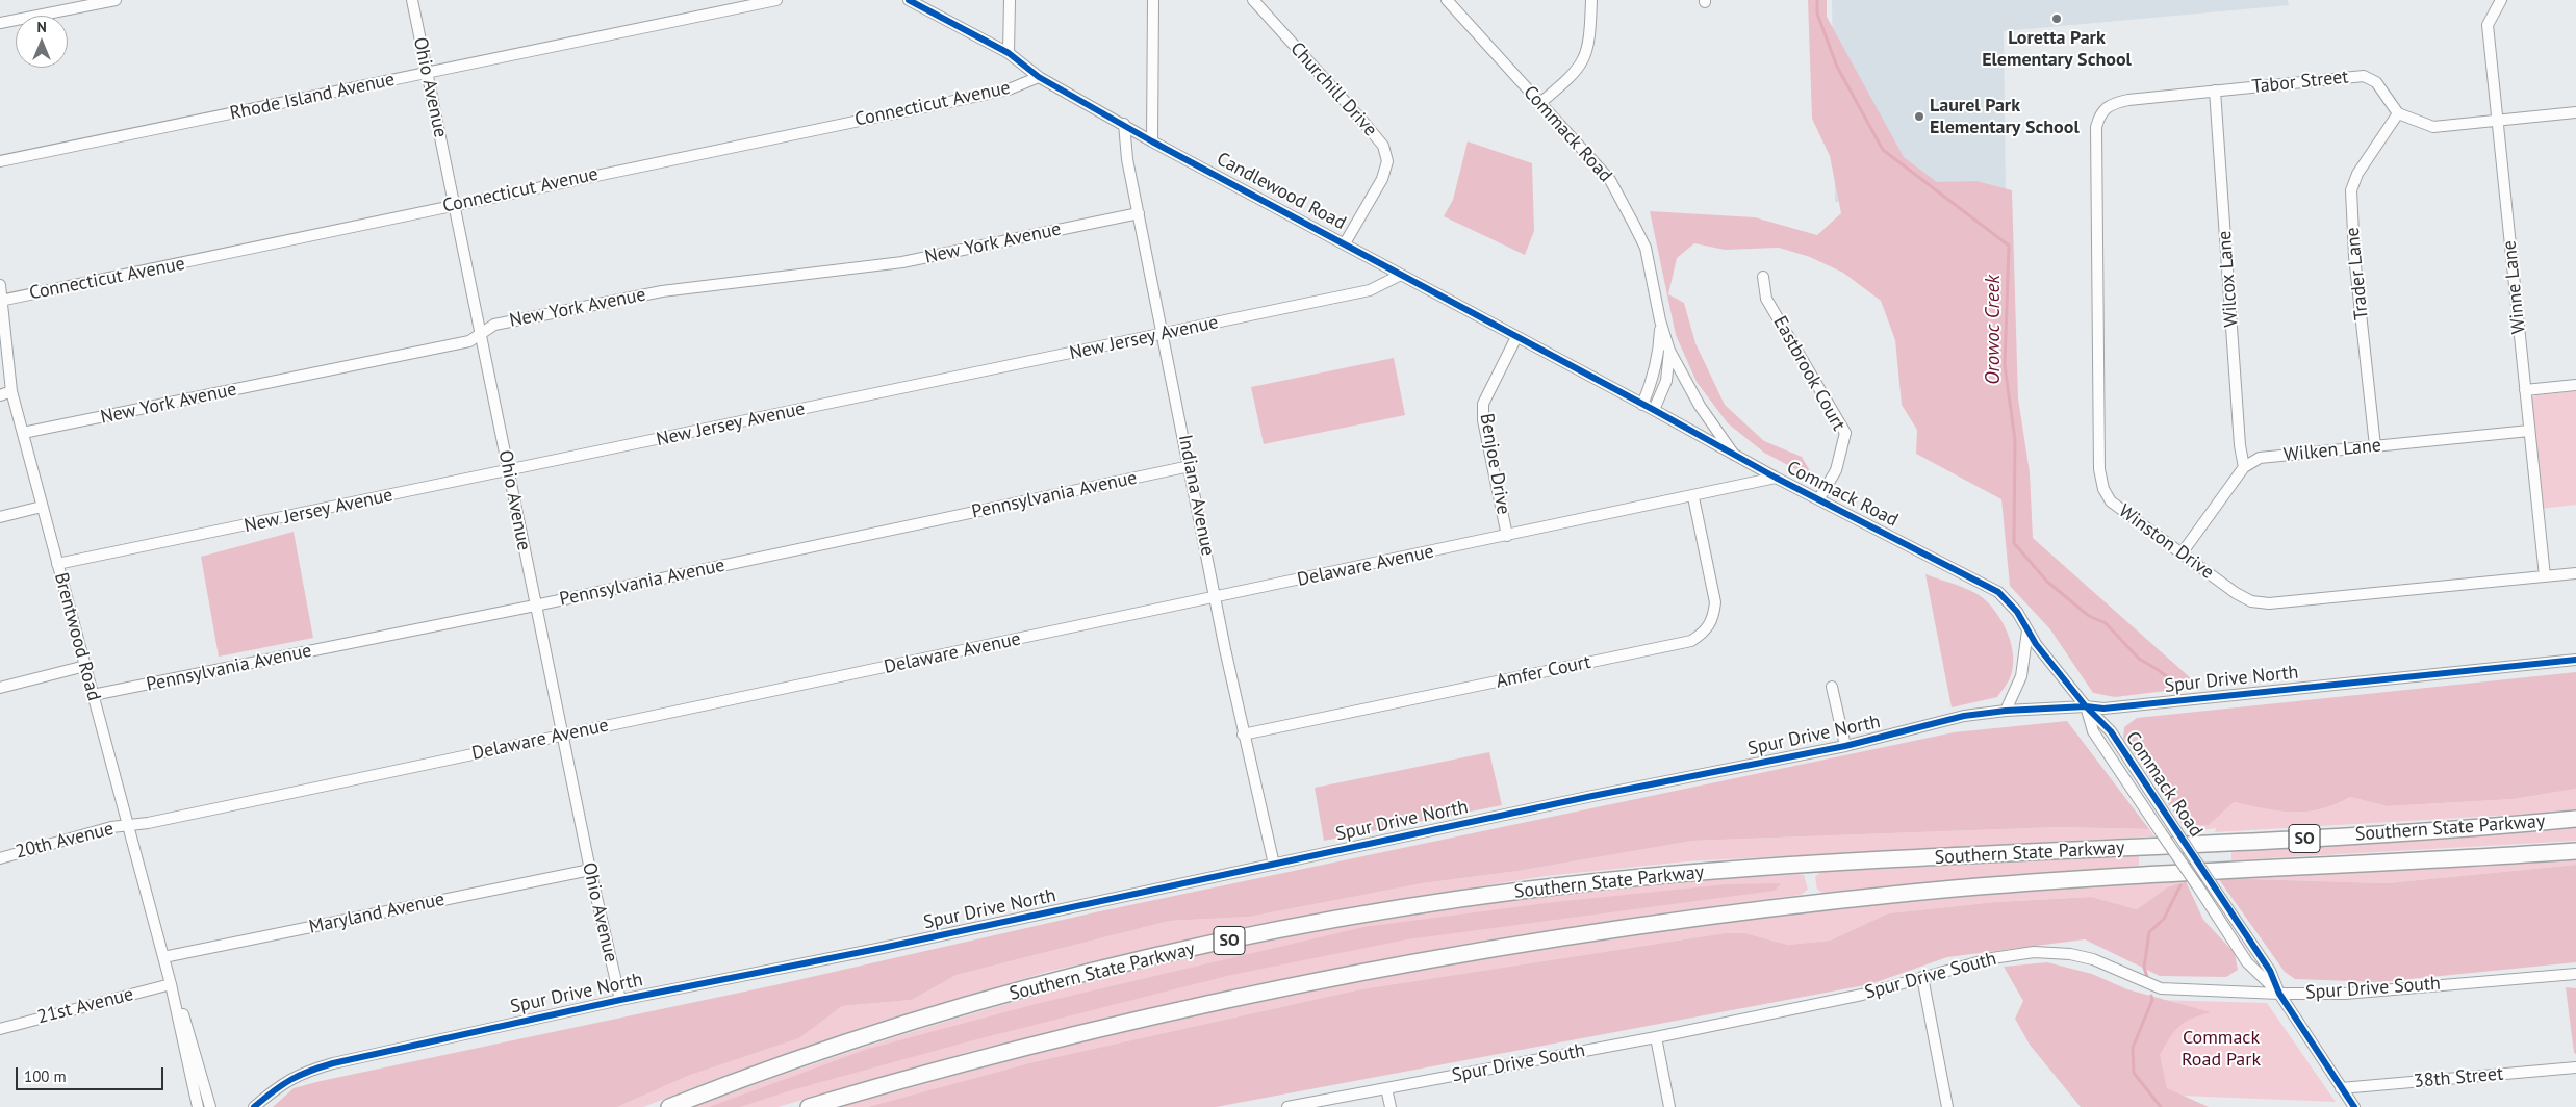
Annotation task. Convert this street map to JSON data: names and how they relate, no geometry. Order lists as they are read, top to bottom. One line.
{"streets":{"highway":["Southern State Parkway","SO"],"street":["Tabor Street","Ohio Avenue","Churchill Drive","Rhode Island Avenue","Connecticut Avenue","Commack Road","Candlewood Road","New York Avenue","Trader Lane","Wilcox Lane","Winne Lane","New Jersey Avenue","Eastbrook Court","Wilken Lane","Benjoe Drive","Pennsylvania Avenue","Indiana Avenue","Winston Drive","Delaware Avenue","Brentwood Road","Amfer Court","Spur Drive North","20th Avenue","Maryland Avenue","Spur Drive South","21st Avenue","38th Street"]},"crossings":[["Tabor Street","Trader Lane"],["Tabor Street","Wilcox Lane"],["Tabor Street","Winston Drive"],["Ohio Avenue","Rhode Island Avenue"],["Ohio Avenue","Connecticut Avenue"],["Ohio Avenue","New York Avenue"],["Ohio Avenue","New Jersey Avenue"],["Ohio Avenue","Pennsylvania Avenue"],["Ohio Avenue","Delaware Avenue"],["Ohio Avenue","Spur Drive North"],["Ohio Avenue","Maryland Avenue"],["Churchill Drive","Candlewood Road"],["Connecticut Avenue","Candlewood Road"],["Connecticut Avenue","Brentwood Road"],["Commack Road","Candlewood Road"],["Commack Road","Eastbrook Court"],["Commack Road","Delaware Avenue"],["Commack Road","Spur Drive North"],["Commack Road","Spur Drive South"],["Commack Road","38th Street"],["Candlewood Road","New Jersey Avenue"],["Candlewood Road","Benjoe Drive"],["Candlewood Road","Indiana Avenue"],["New York Avenue","Indiana Avenue"],["New York Avenue","Brentwood Road"],["Trader Lane","Wilken Lane"],["Wilcox Lane","Wilken Lane"],["Winne Lane","Wilken Lane"],["Winne Lane","Winston Drive"],["New Jersey Avenue","Indiana Avenue"],["New Jersey Avenue","Brentwood Road"],["Benjoe Drive","Delaware Avenue"],["Pennsylvania Avenue","Indiana Avenue"],["Pennsylvania Avenue","Brentwood Road"],["Indiana Avenue","Delaware Avenue"],["Indiana Avenue","Amfer Court"],["Indiana Avenue","Spur Drive North"],["Delaware Avenue","Brentwood Road"],["Delaware Avenue","Amfer Court"],["Delaware Avenue","20th Avenue"],["Brentwood Road","20th Avenue"],["Brentwood Road","Maryland Avenue"],["Brentwood Road","21st Avenue"]],"water":["Orowoc Creek"],"parks":["Commack Road Park"],"places":["Loretta Park Elementary School","Laurel Park Elementary School"],"scale_bar":"100 m","north":"top"}
